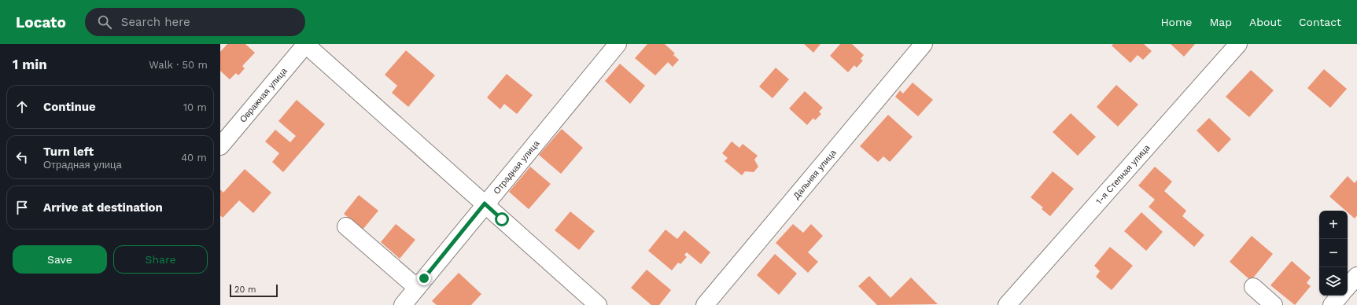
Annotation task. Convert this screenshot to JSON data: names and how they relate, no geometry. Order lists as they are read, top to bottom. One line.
{"streets":{"street":["Овражная улица","Отрадная улица","Дальняя улица","1-я Степная улица"]},"scale_bar":"20 m","page":{"header":"Locato","search":"Search here","nav":["Home","Map","About","Contact"],"heading":["1 min","Walk · 50 m"],"list":[["Continue","10 m"],["Turn left","Отрадная улица","40 m"],"Arrive at destination"],"map_buttons":["+","−"],"buttons":["Save","Share"],"scale":"20 m"}}
